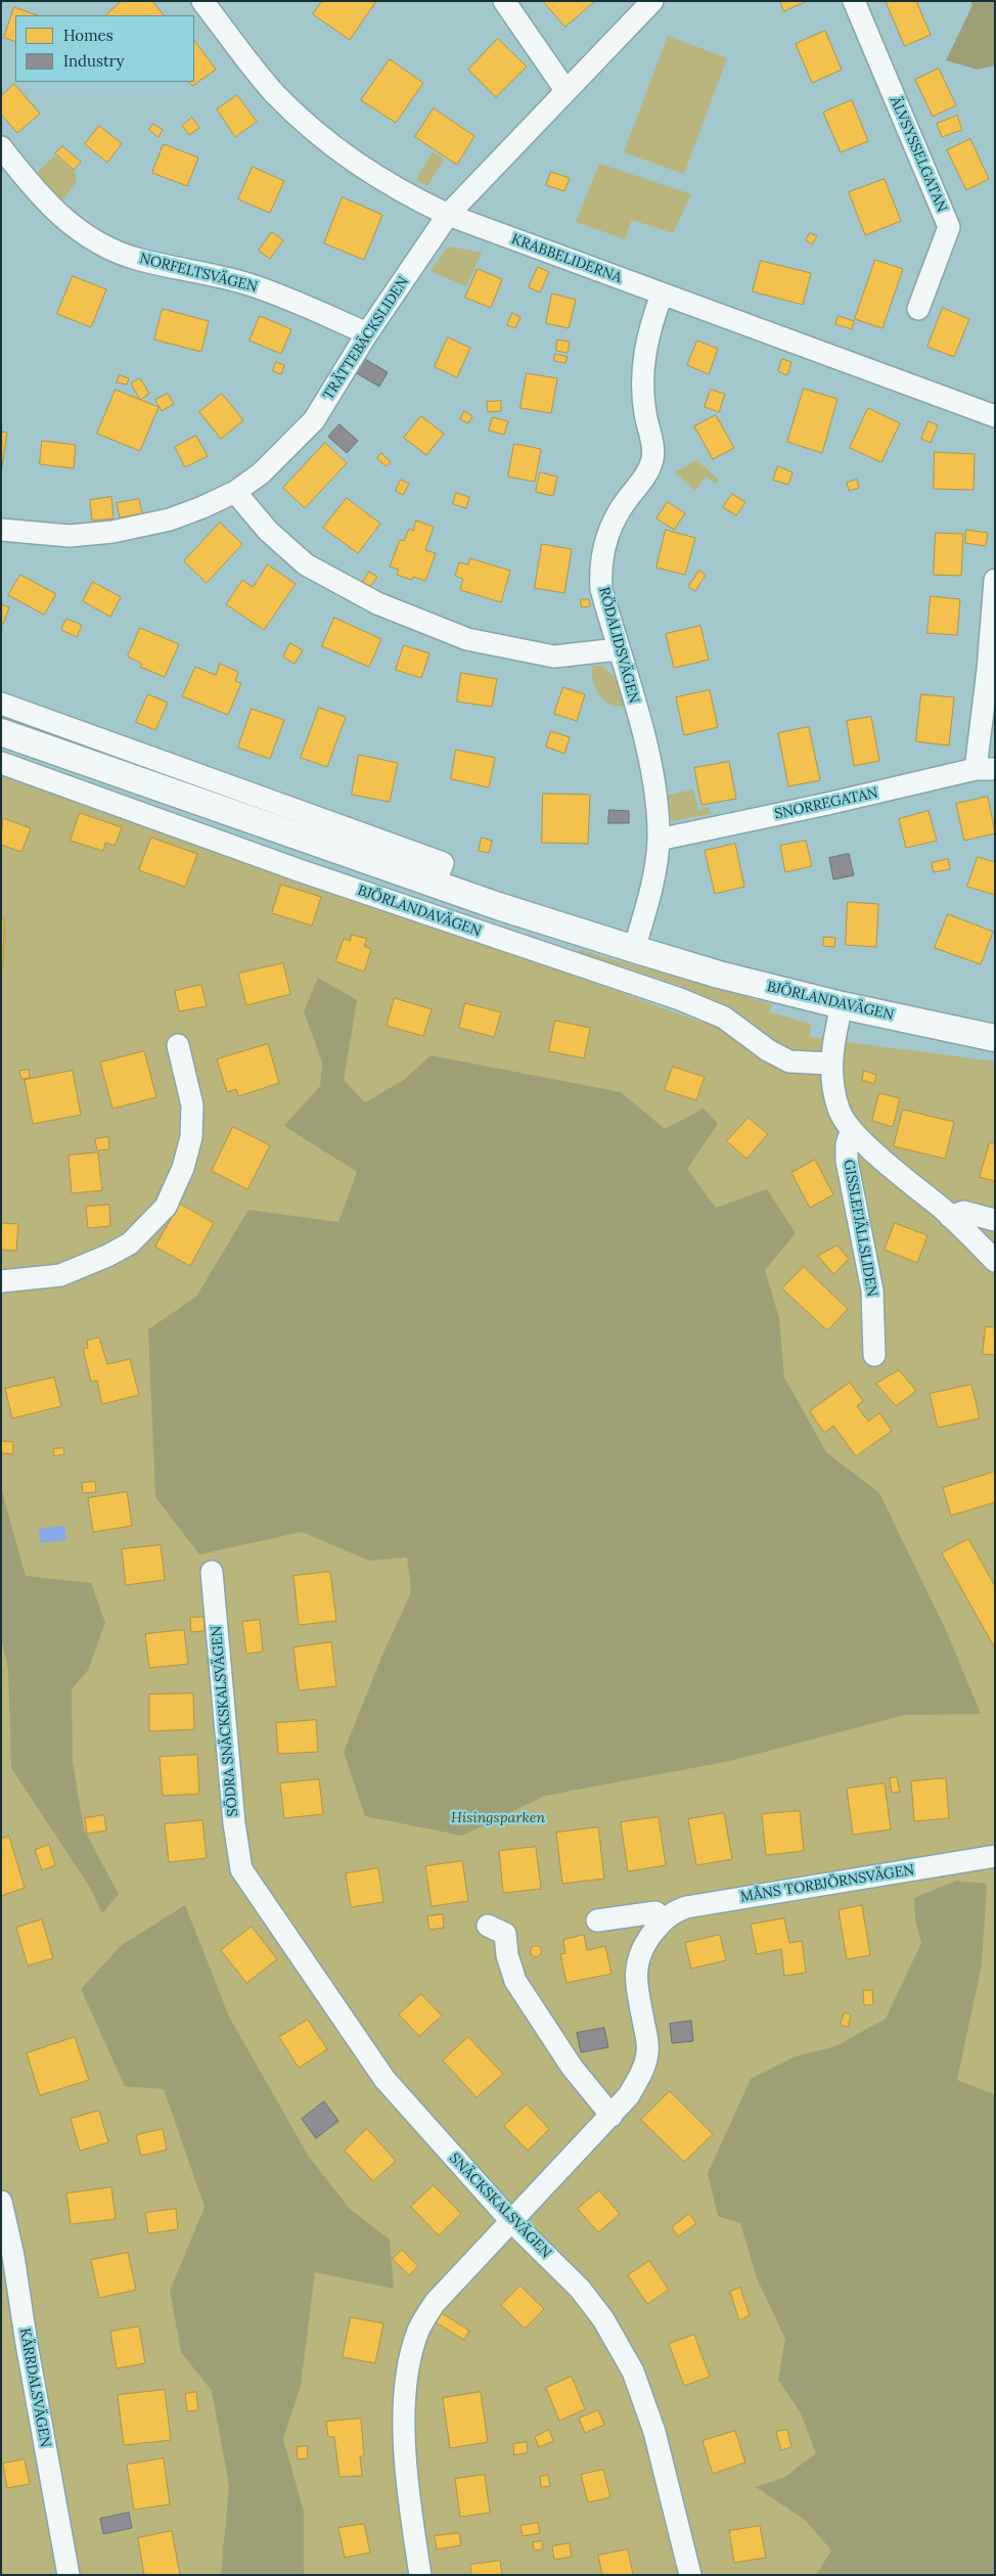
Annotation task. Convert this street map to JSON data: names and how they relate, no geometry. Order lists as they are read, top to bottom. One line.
{"streets":{"street":["ÄLVSYSSELGATAN","KRABBELIDERNA","NORFELTSVÄGEN","TRÄTTEBÄCKSLIDEN","RÖDALIDSVÄGEN","SNORREGATAN","BJÖRLANDAVÄGEN","GISSLEFJÄLLSLIDEN","SÖDRA SNÄCKSKALSVÄGEN","MÅNS TORBJÖRNSVÄGEN","SNÄCKSKALSVÄGEN","KÄRRDALSVÄGEN"]},"crossings":[["KRABBELIDERNA","TRÄTTEBÄCKSLIDEN"],["KRABBELIDERNA","RÖDALIDSVÄGEN"],["NORFELTSVÄGEN","TRÄTTEBÄCKSLIDEN"],["RÖDALIDSVÄGEN","SNORREGATAN"],["RÖDALIDSVÄGEN","BJÖRLANDAVÄGEN"],["BJÖRLANDAVÄGEN","GISSLEFJÄLLSLIDEN"],["SÖDRA SNÄCKSKALSVÄGEN","SNÄCKSKALSVÄGEN"],["MÅNS TORBJÖRNSVÄGEN","SNÄCKSKALSVÄGEN"]],"parks":["Hisingsparken"],"legend":["Homes","Industry"]}
